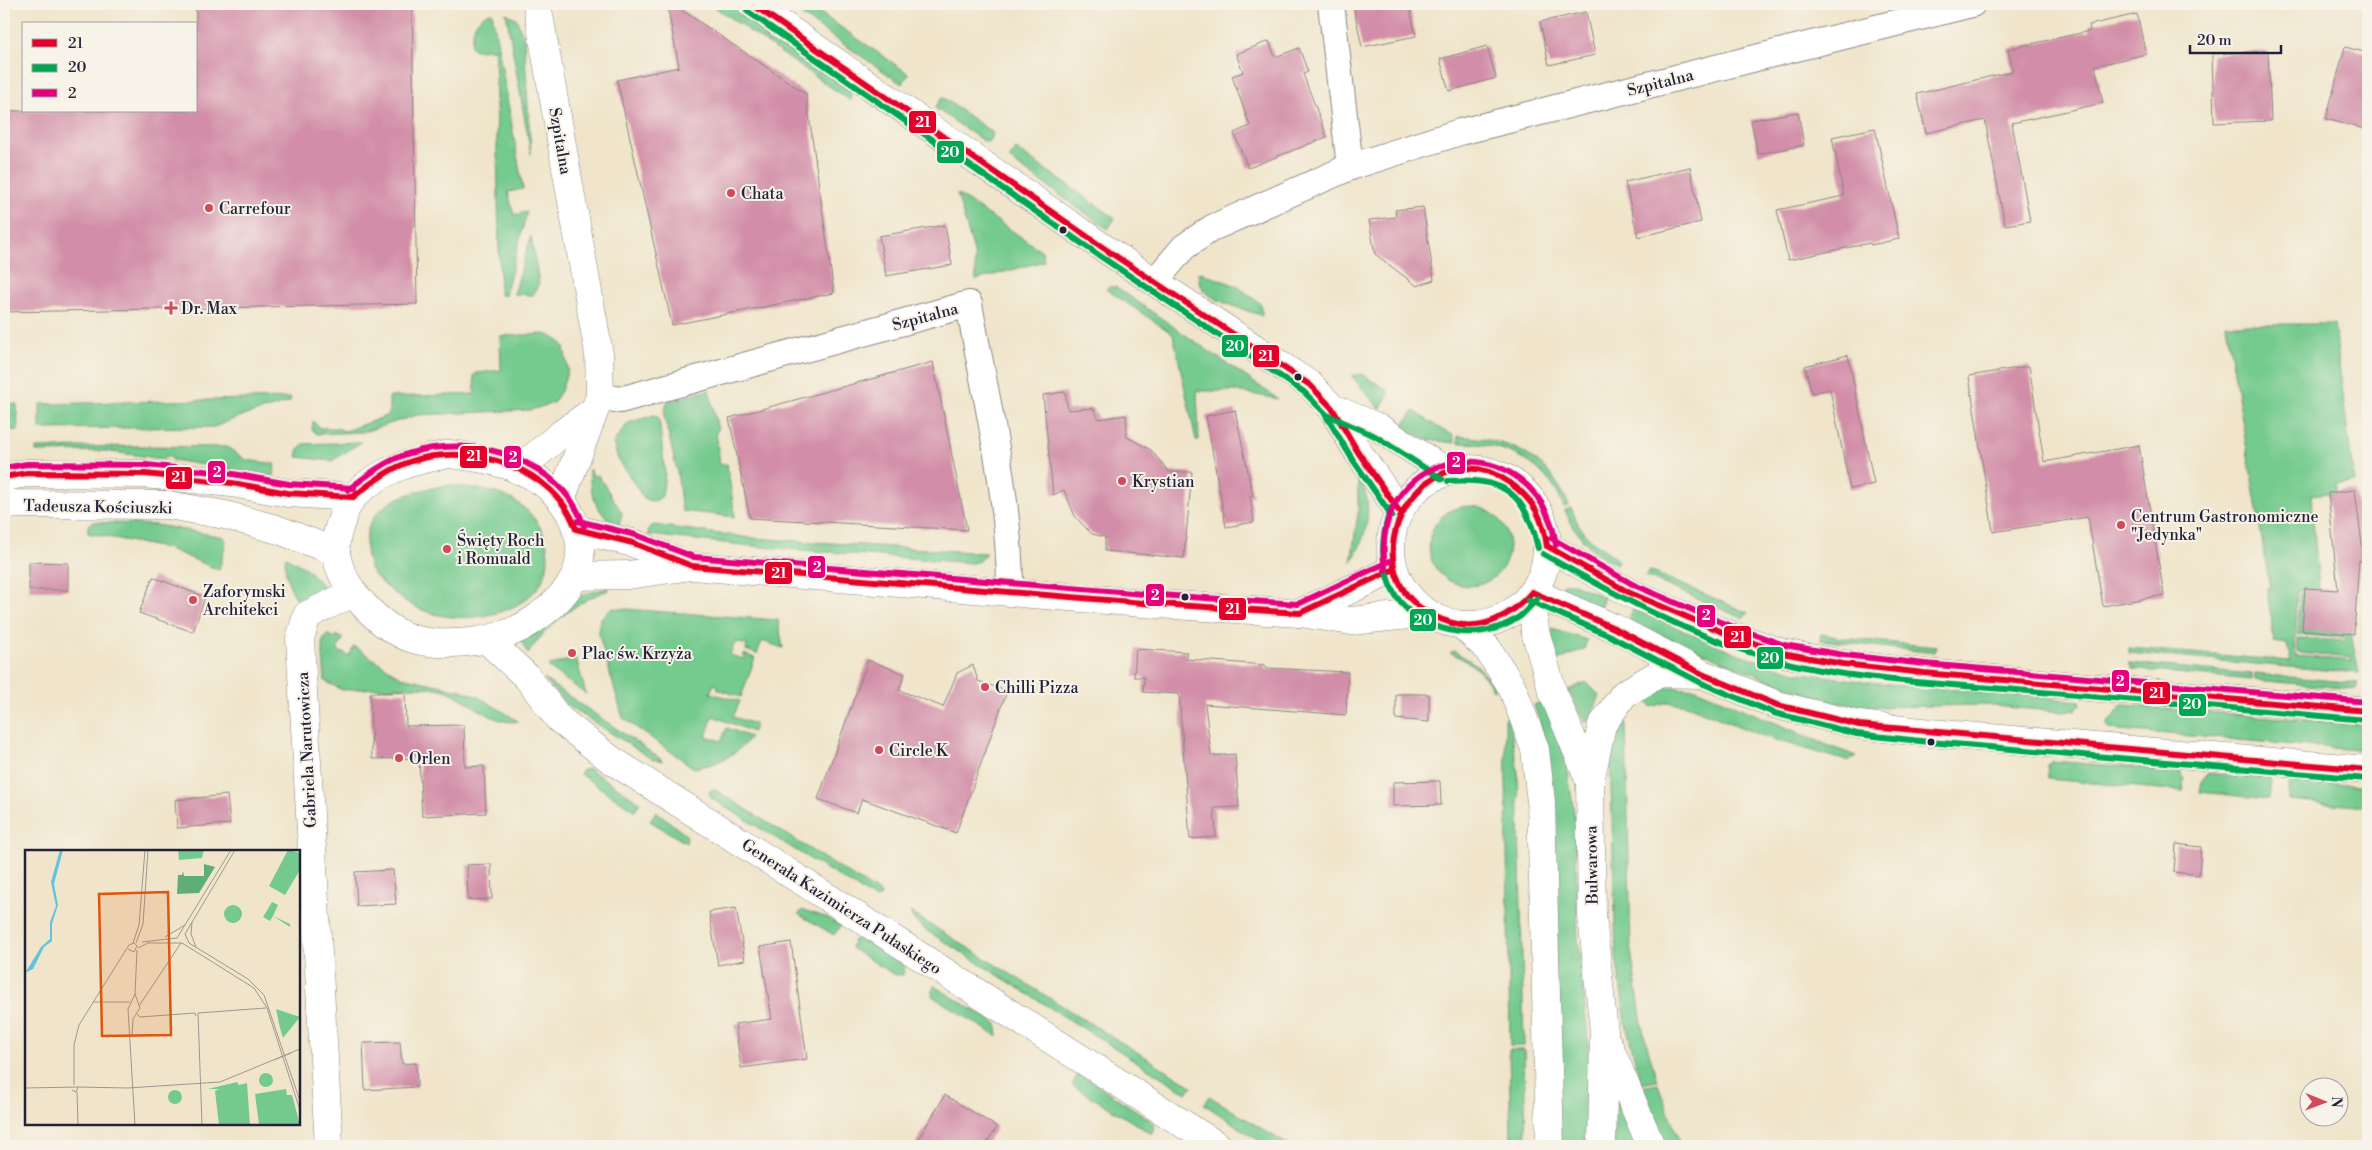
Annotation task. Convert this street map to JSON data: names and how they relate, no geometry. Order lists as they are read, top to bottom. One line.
{"streets":{"street":["Szpitalna","Tadeusza Kościuszki","Gabriela Narutowicza","Bulwarowa","Generała Kazimierza Pułaskiego"]},"places":{"other":["Chata","Carrefour","Krystian","Centrum Gastronomiczne \"Jedynka\"","Święty Roch i Romuald","Zaforymski Architekci","Plac św. Krzyża","Chilli Pizza","Circle K","Orlen"],"health":["Dr. Max"]},"lines":["transit line 21","transit line 20","transit line 2"],"legend":["21","20","2"],"scale_bar":"20 m","north":"right"}
